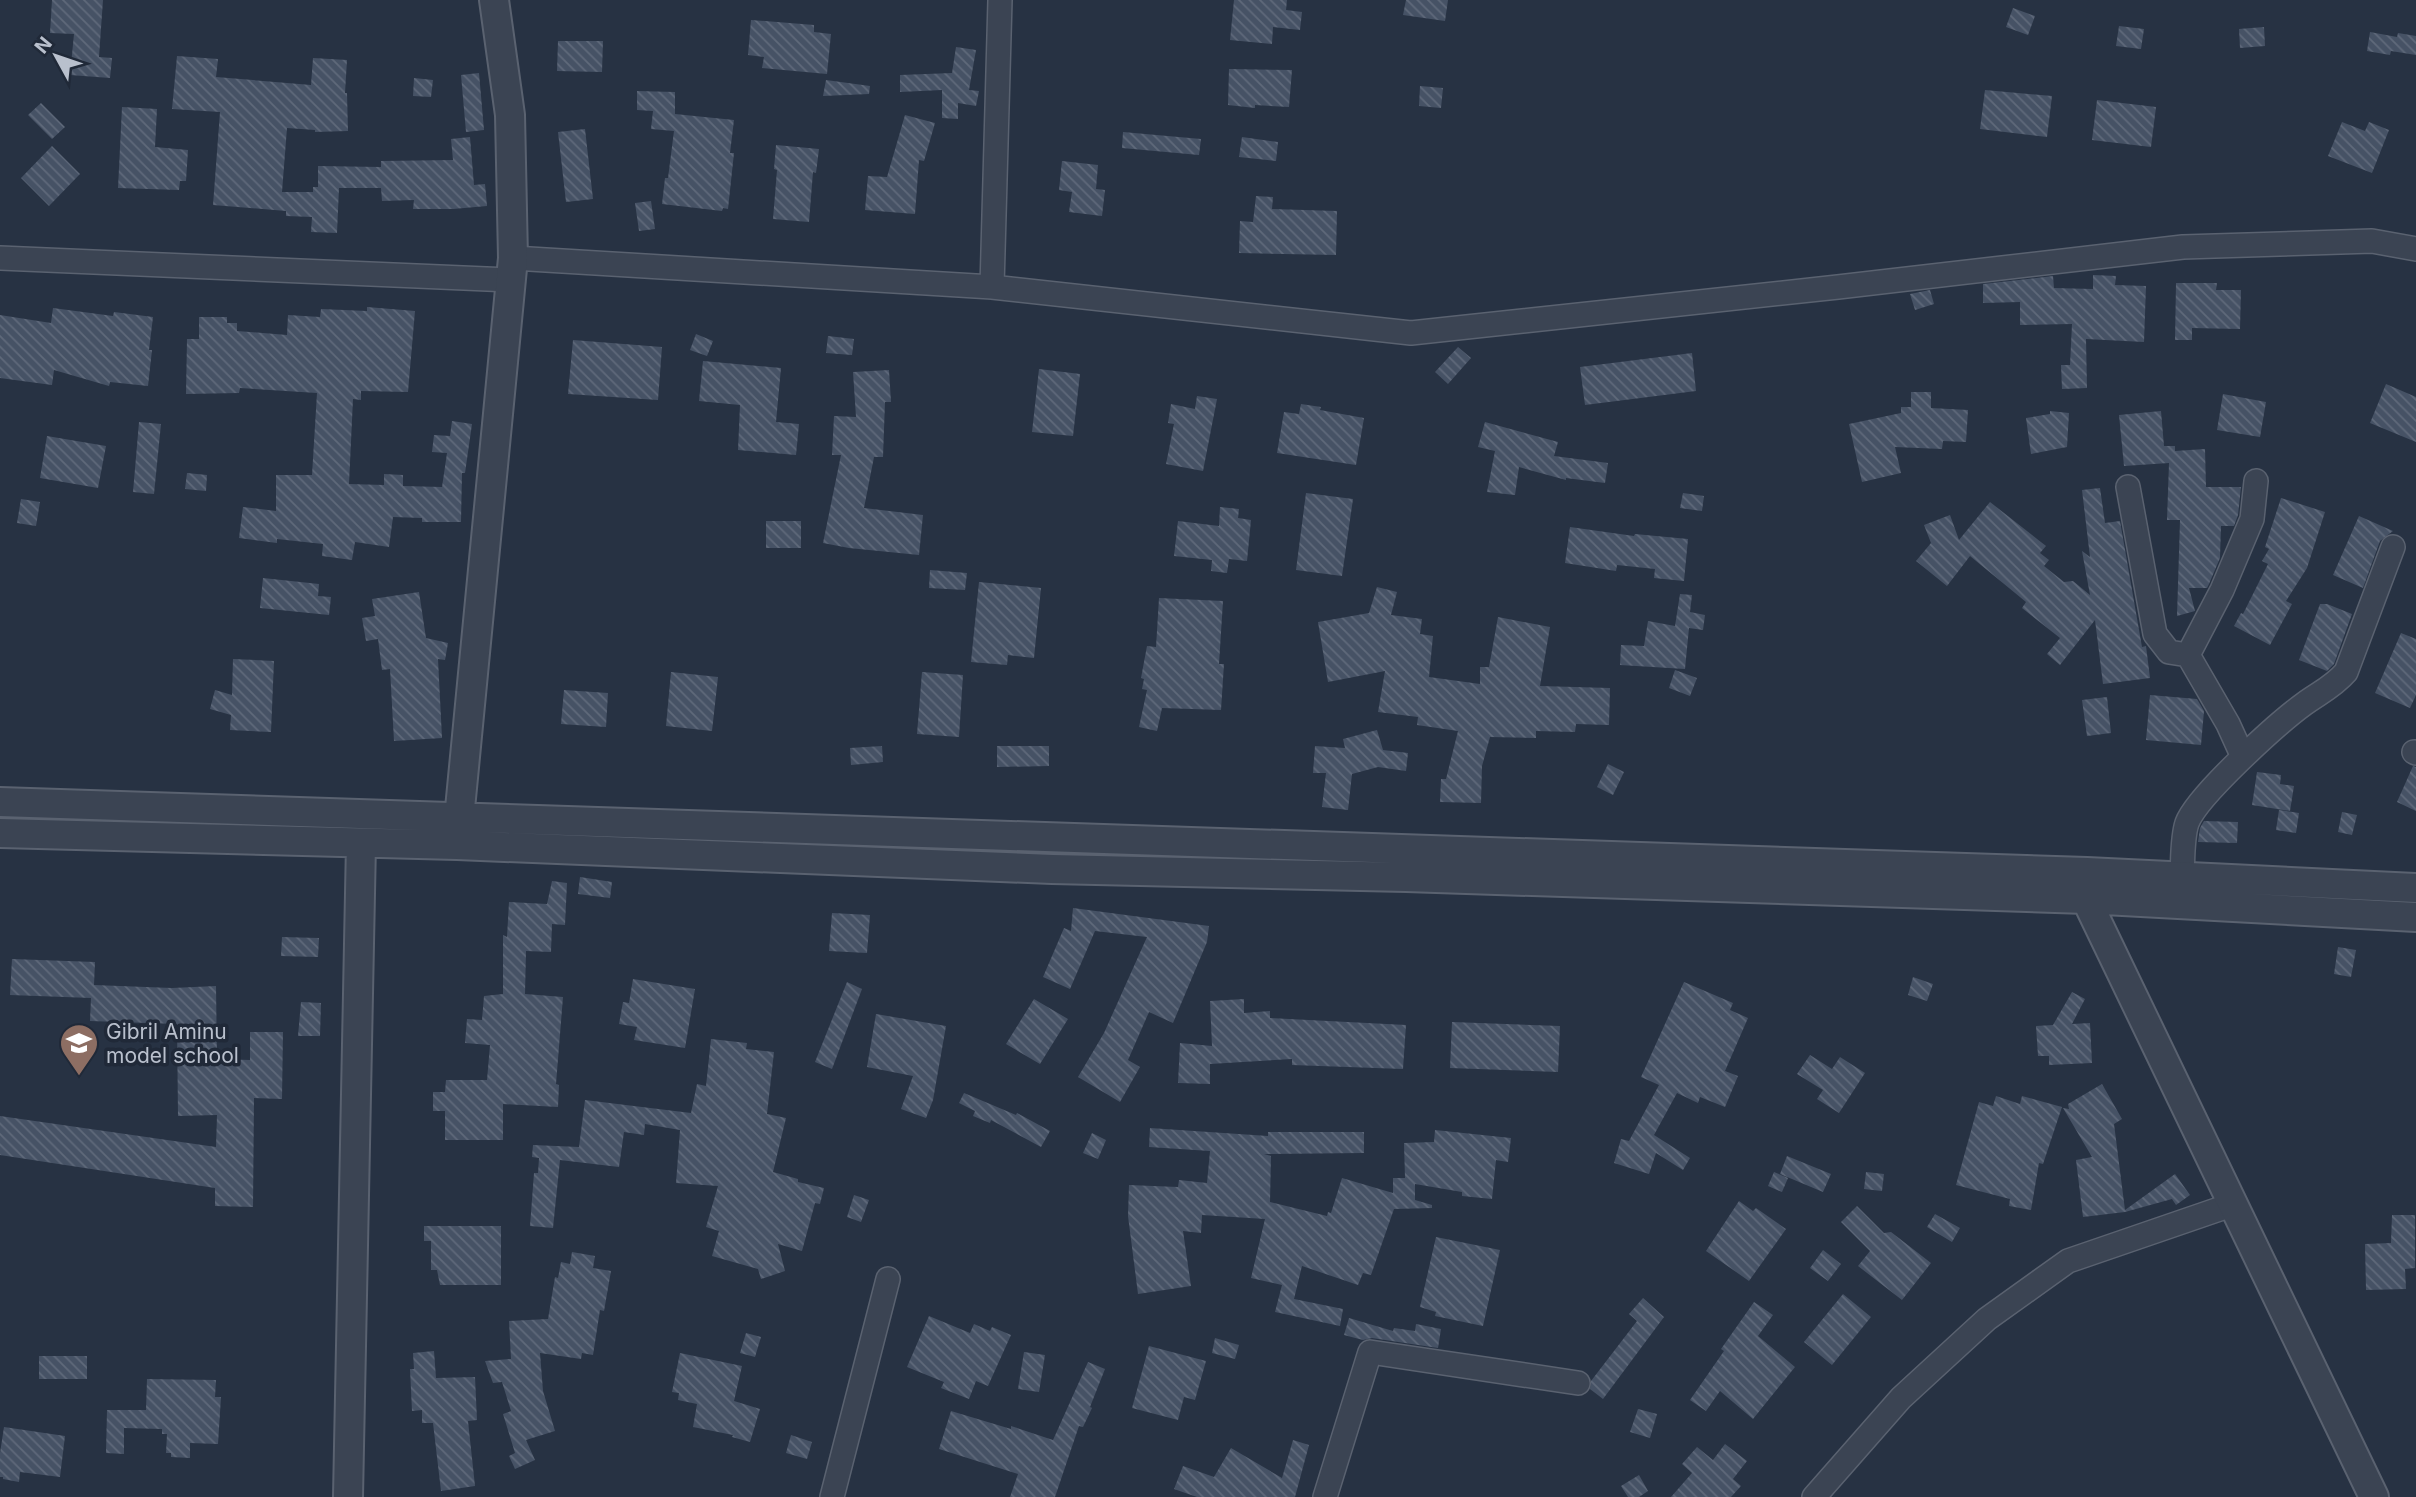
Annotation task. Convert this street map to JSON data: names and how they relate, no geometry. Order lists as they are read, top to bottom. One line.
{"places":{"school or university":["Gibril Aminu model school"]},"north":"top left"}
